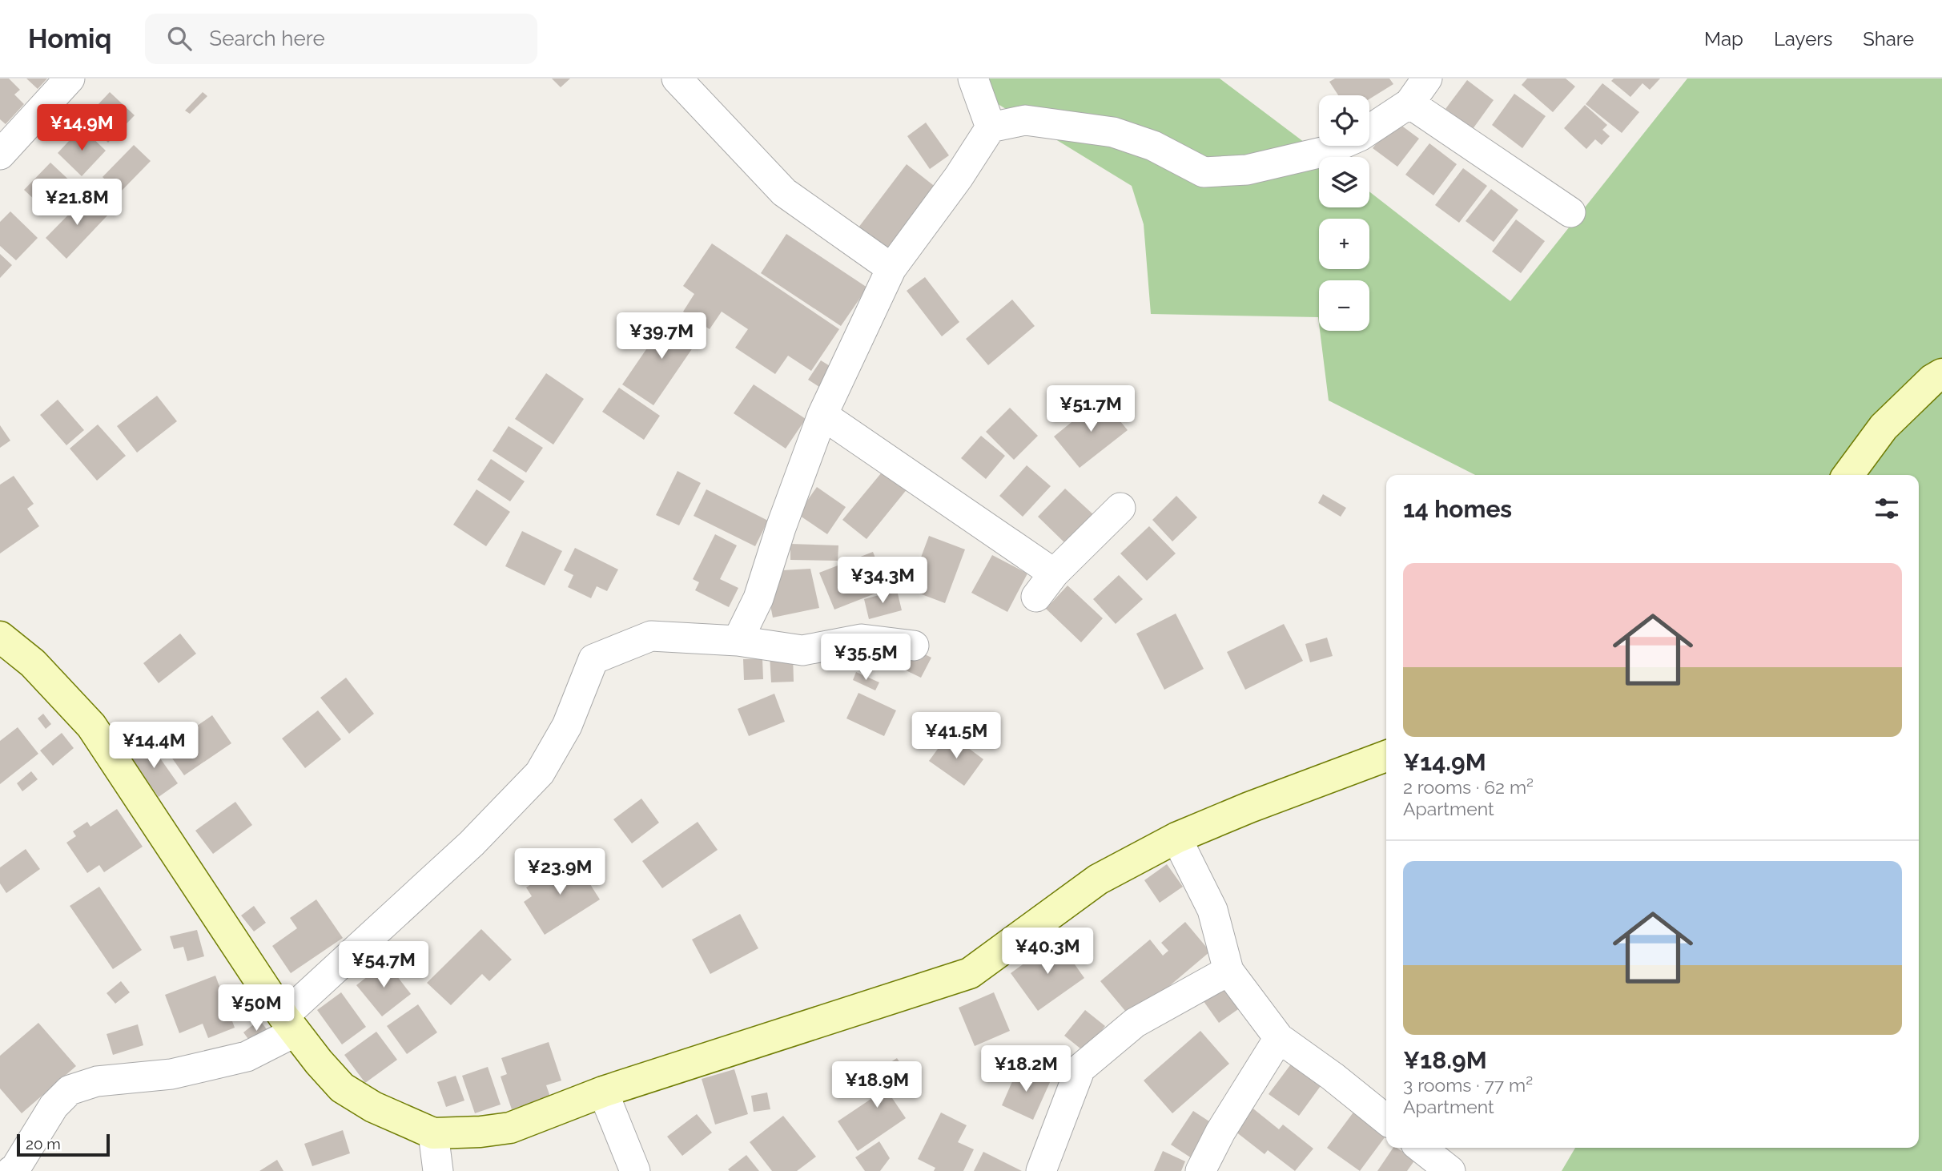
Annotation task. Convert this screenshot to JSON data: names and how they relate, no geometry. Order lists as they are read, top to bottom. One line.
{"scale_bar":"20 m","page":{"header":"Homiq","search":"Search here","nav":["Map","Layers","Share"],"map_buttons":["+","−"],"price":["¥14.9M","¥21.8M","¥39.7M","¥51.7M","¥34.3M","¥35.5M","¥41.5M","¥14.4M","¥23.9M","¥40.3M","¥54.7M","¥50M","¥18.2M","¥18.9M"],"heading":"14 homes","list":[{"name":"¥14.9M","note":"2 rooms · 62 m² · Apartment"},{"name":"¥18.9M","note":"3 rooms · 77 m² · Apartment"}],"scale":"20 m"}}
